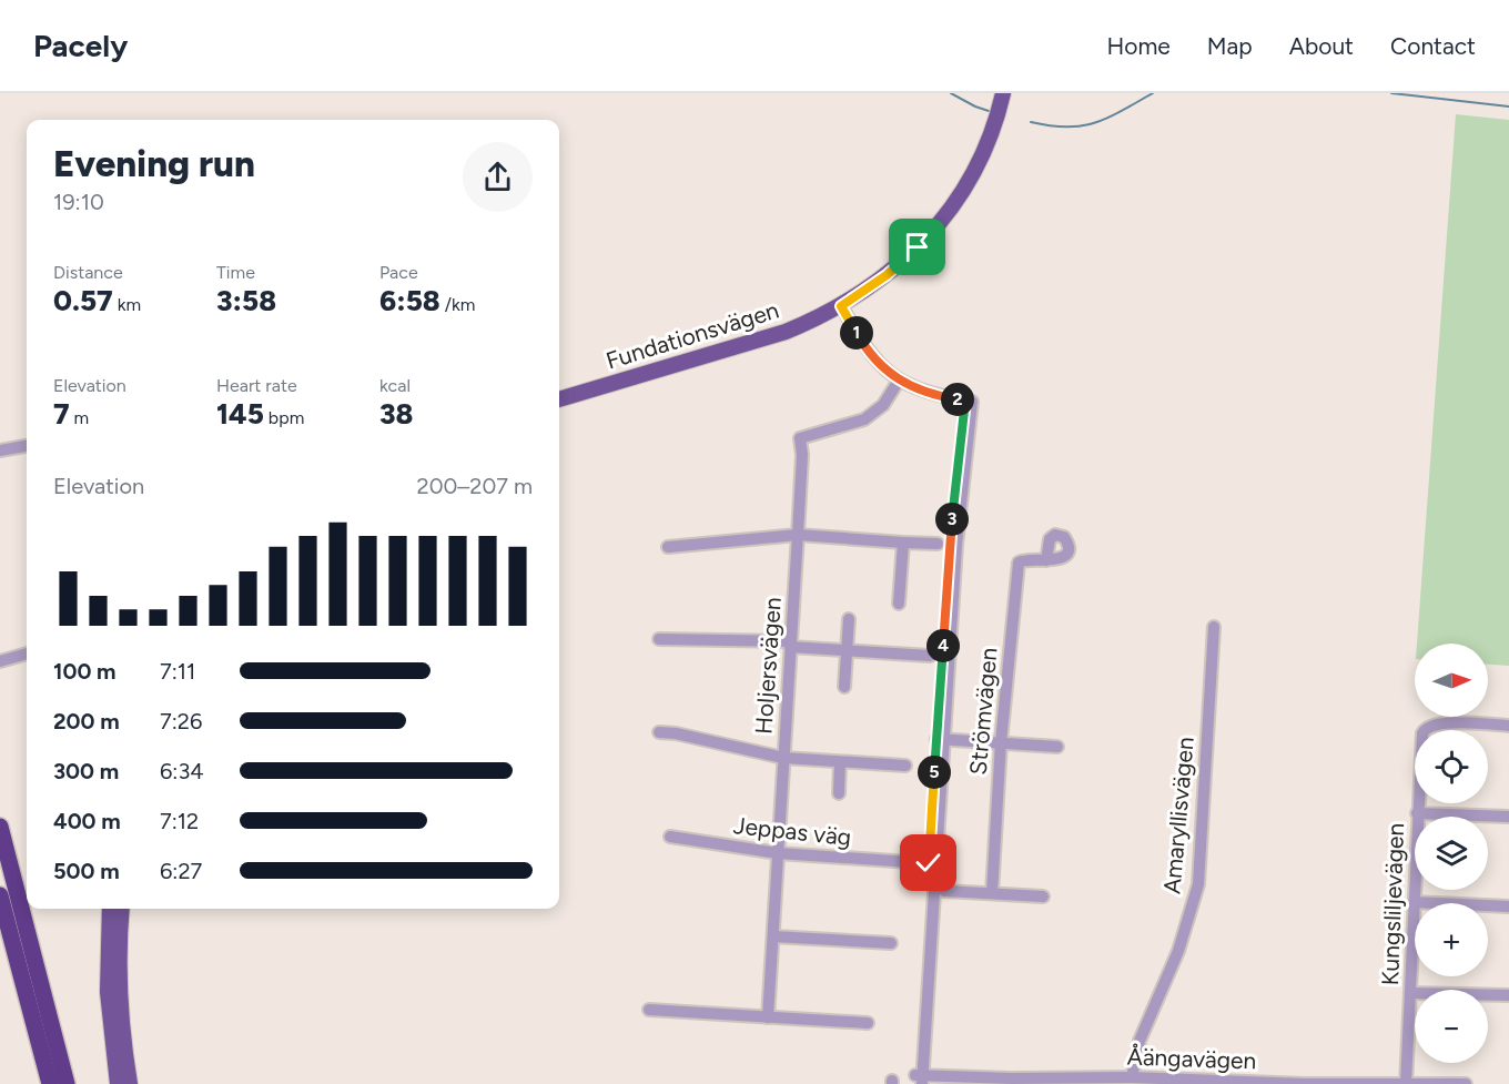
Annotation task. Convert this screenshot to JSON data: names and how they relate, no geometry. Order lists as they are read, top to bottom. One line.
{"streets":{"main road":["Fundationsvägen"],"street":["Holjersvägen","Strömvägen","Amaryllisvägen","Jeppas väg","Kungsliljevägen","Åängavägen"]},"crossings":[["Holjersvägen","Jeppas väg"],["Amaryllisvägen","Åängavägen"],["Kungsliljevägen","Åängavägen"]],"north":"right","page":{"header":"Pacely","nav":["Home","Map","About","Contact"],"heading":["Evening run","19:10"],"stats":[["Distance","0.57 km"],["Time","3:58"],["Pace","6:58 /km"],["Elevation","7 m"],["Heart rate","145 bpm"],["kcal","38"]],"pins":["1","2","3","4","5"],"chart":["Elevation","200–207 m"],"map_buttons":["+","−"],"list":[{"name":"100 m","note":"7:11"},{"name":"200 m","note":"7:26"},{"name":"300 m","note":"6:34"},{"name":"400 m","note":"7:12"},{"name":"500 m","note":"6:27"}]}}
